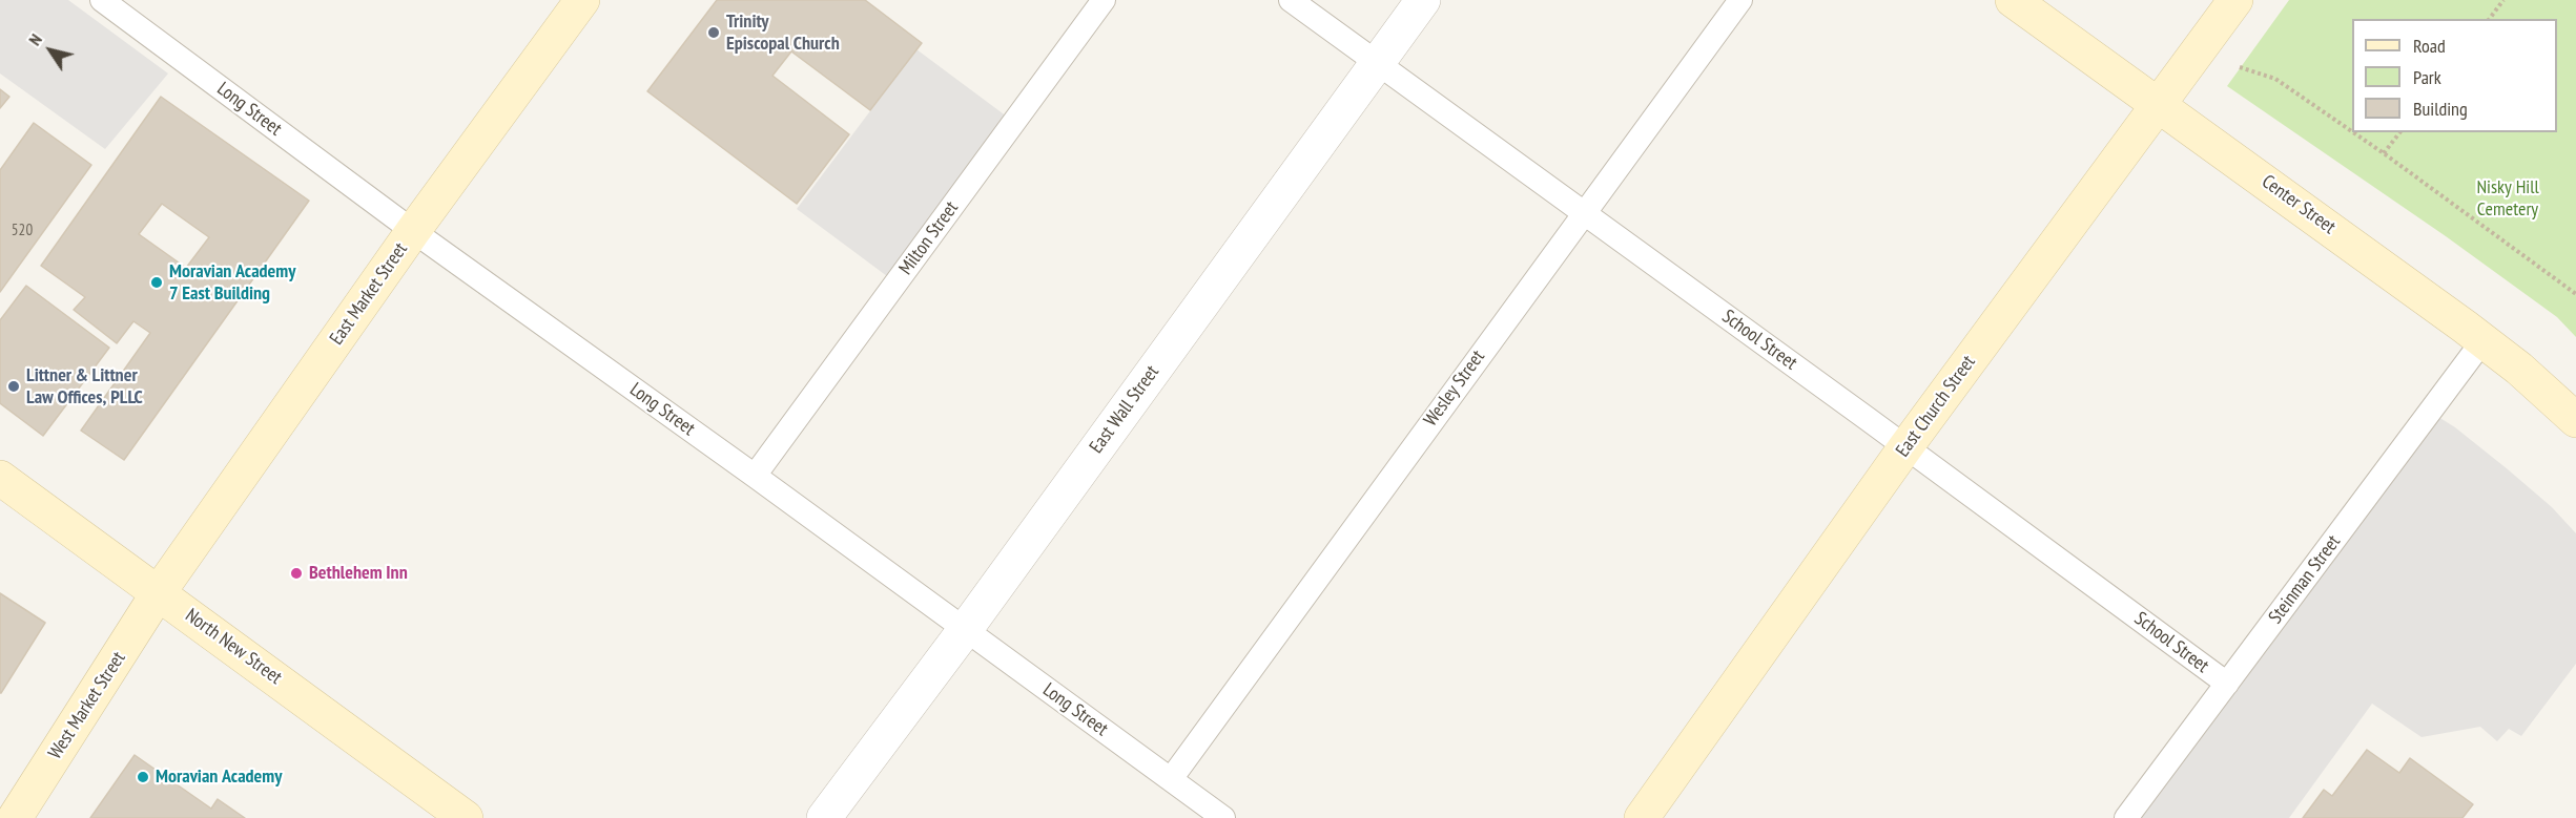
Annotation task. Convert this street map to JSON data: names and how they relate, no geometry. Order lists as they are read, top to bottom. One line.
{"streets":{"street":["Center Street","East Market Street","East Church Street","East Wall Street","North New Street","West Market Street"],"lane":["Long Street","Milton Street","School Street","Wesley Street","Steinman Street"]},"crossings":[["Long Street","Milton Street"],["Long Street","East Market Street"],["Long Street","Wesley Street"],["Long Street","East Wall Street"],["Center Street","East Church Street"],["Center Street","Steinman Street"],["East Market Street","North New Street"],["East Market Street","West Market Street"],["School Street","Wesley Street"],["School Street","East Church Street"],["School Street","East Wall Street"],["School Street","Steinman Street"],["North New Street","West Market Street"]],"parks":["Nisky Hill Cemetery"],"places":["Trinity Episcopal Church","Moravian Academy 7 East Building","Littner & Littner Law Offices, PLLC","Bethlehem Inn","Moravian Academy"],"house_numbers":["520"],"legend":["Road","Park","Building"],"north":"top left"}
